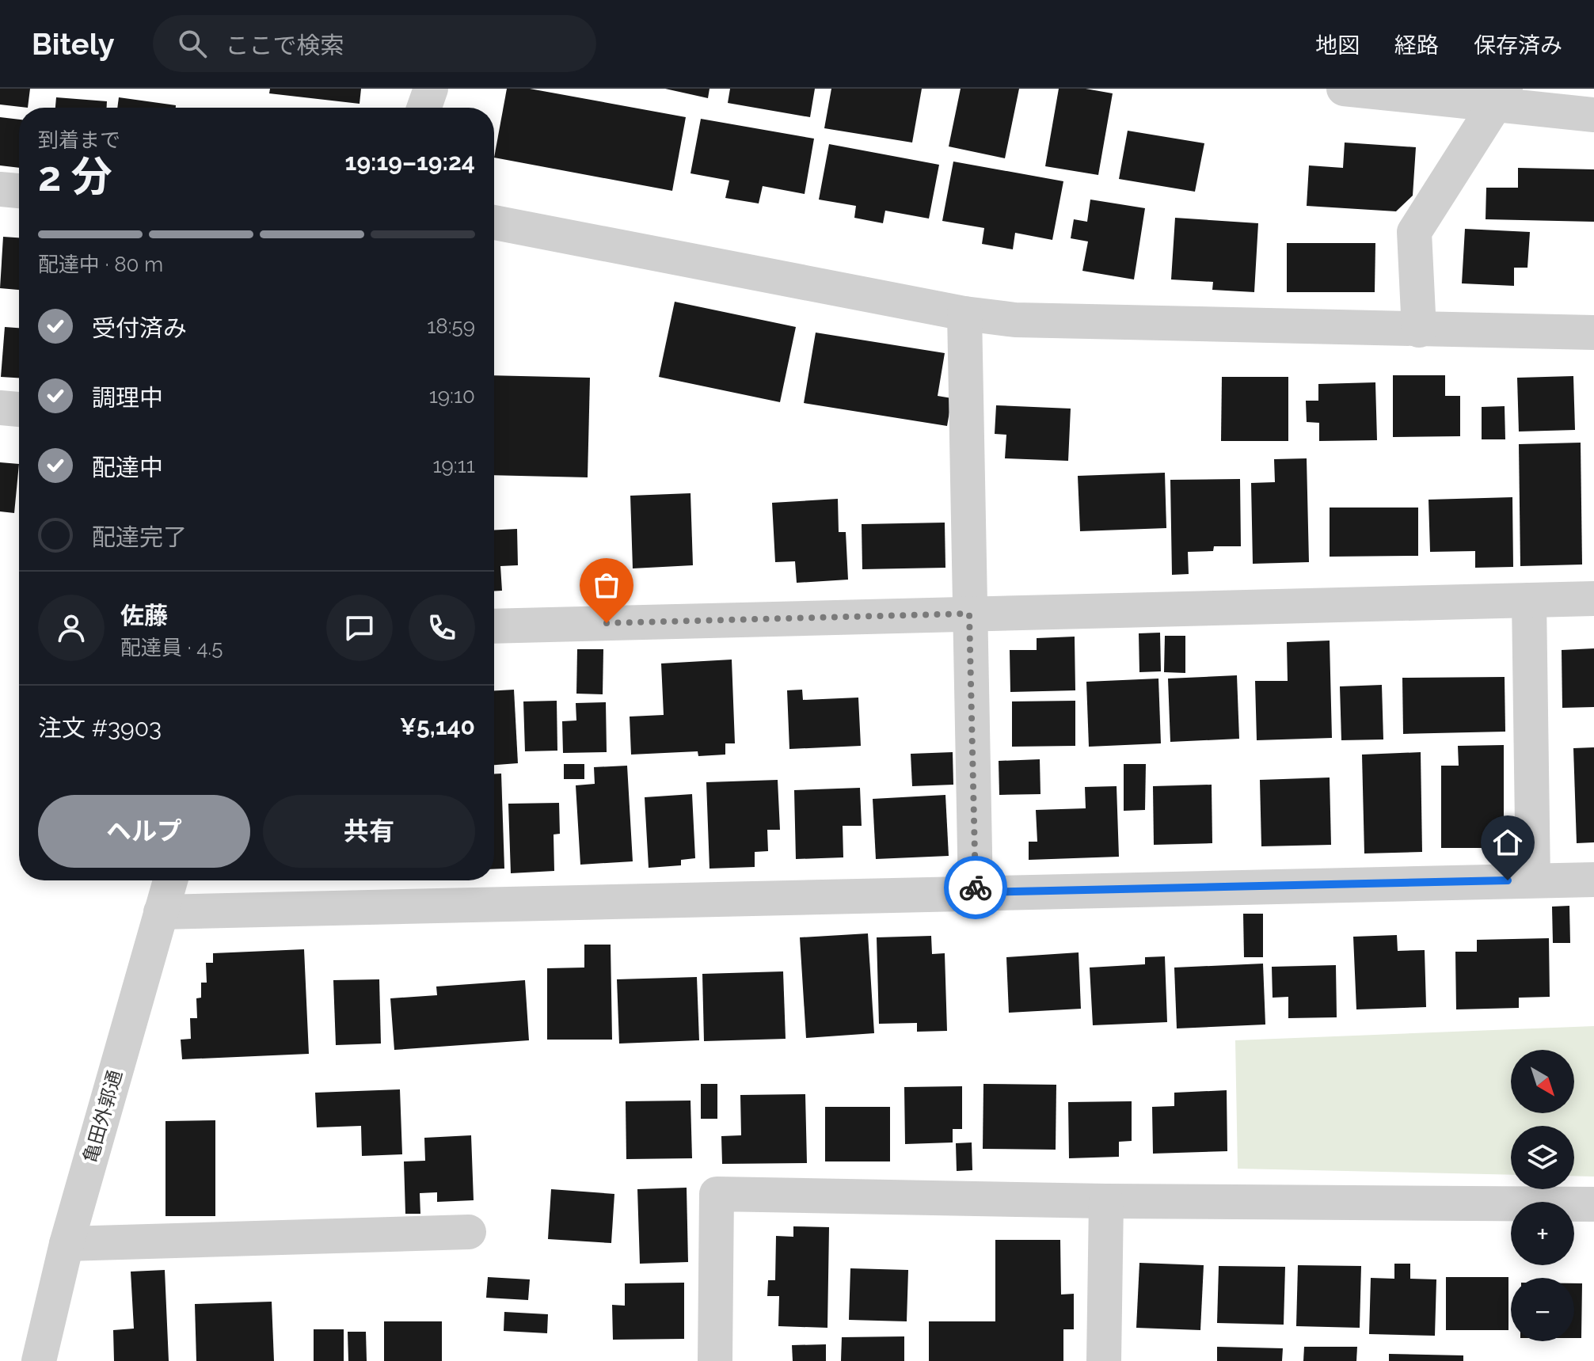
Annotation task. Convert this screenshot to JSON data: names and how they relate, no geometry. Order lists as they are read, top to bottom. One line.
{"streets":{"street":["亀田外郭通"]},"north":"bottom right","page":{"header":"Bitely","search":"ここで検索","nav":["地図","経路","保存済み"],"heading":["2 分","到着まで","19:19–19:24"],"panel":["佐藤","配達員 · 4.5","注文 #3903","¥5,140"],"bar":"配達中 · 80 m","list":[["受付済み","18:59"],["調理中","19:10"],["配達中","19:11"],"配達完了"],"buttons":["ヘルプ","共有"],"map_buttons":["+","−"]}}
